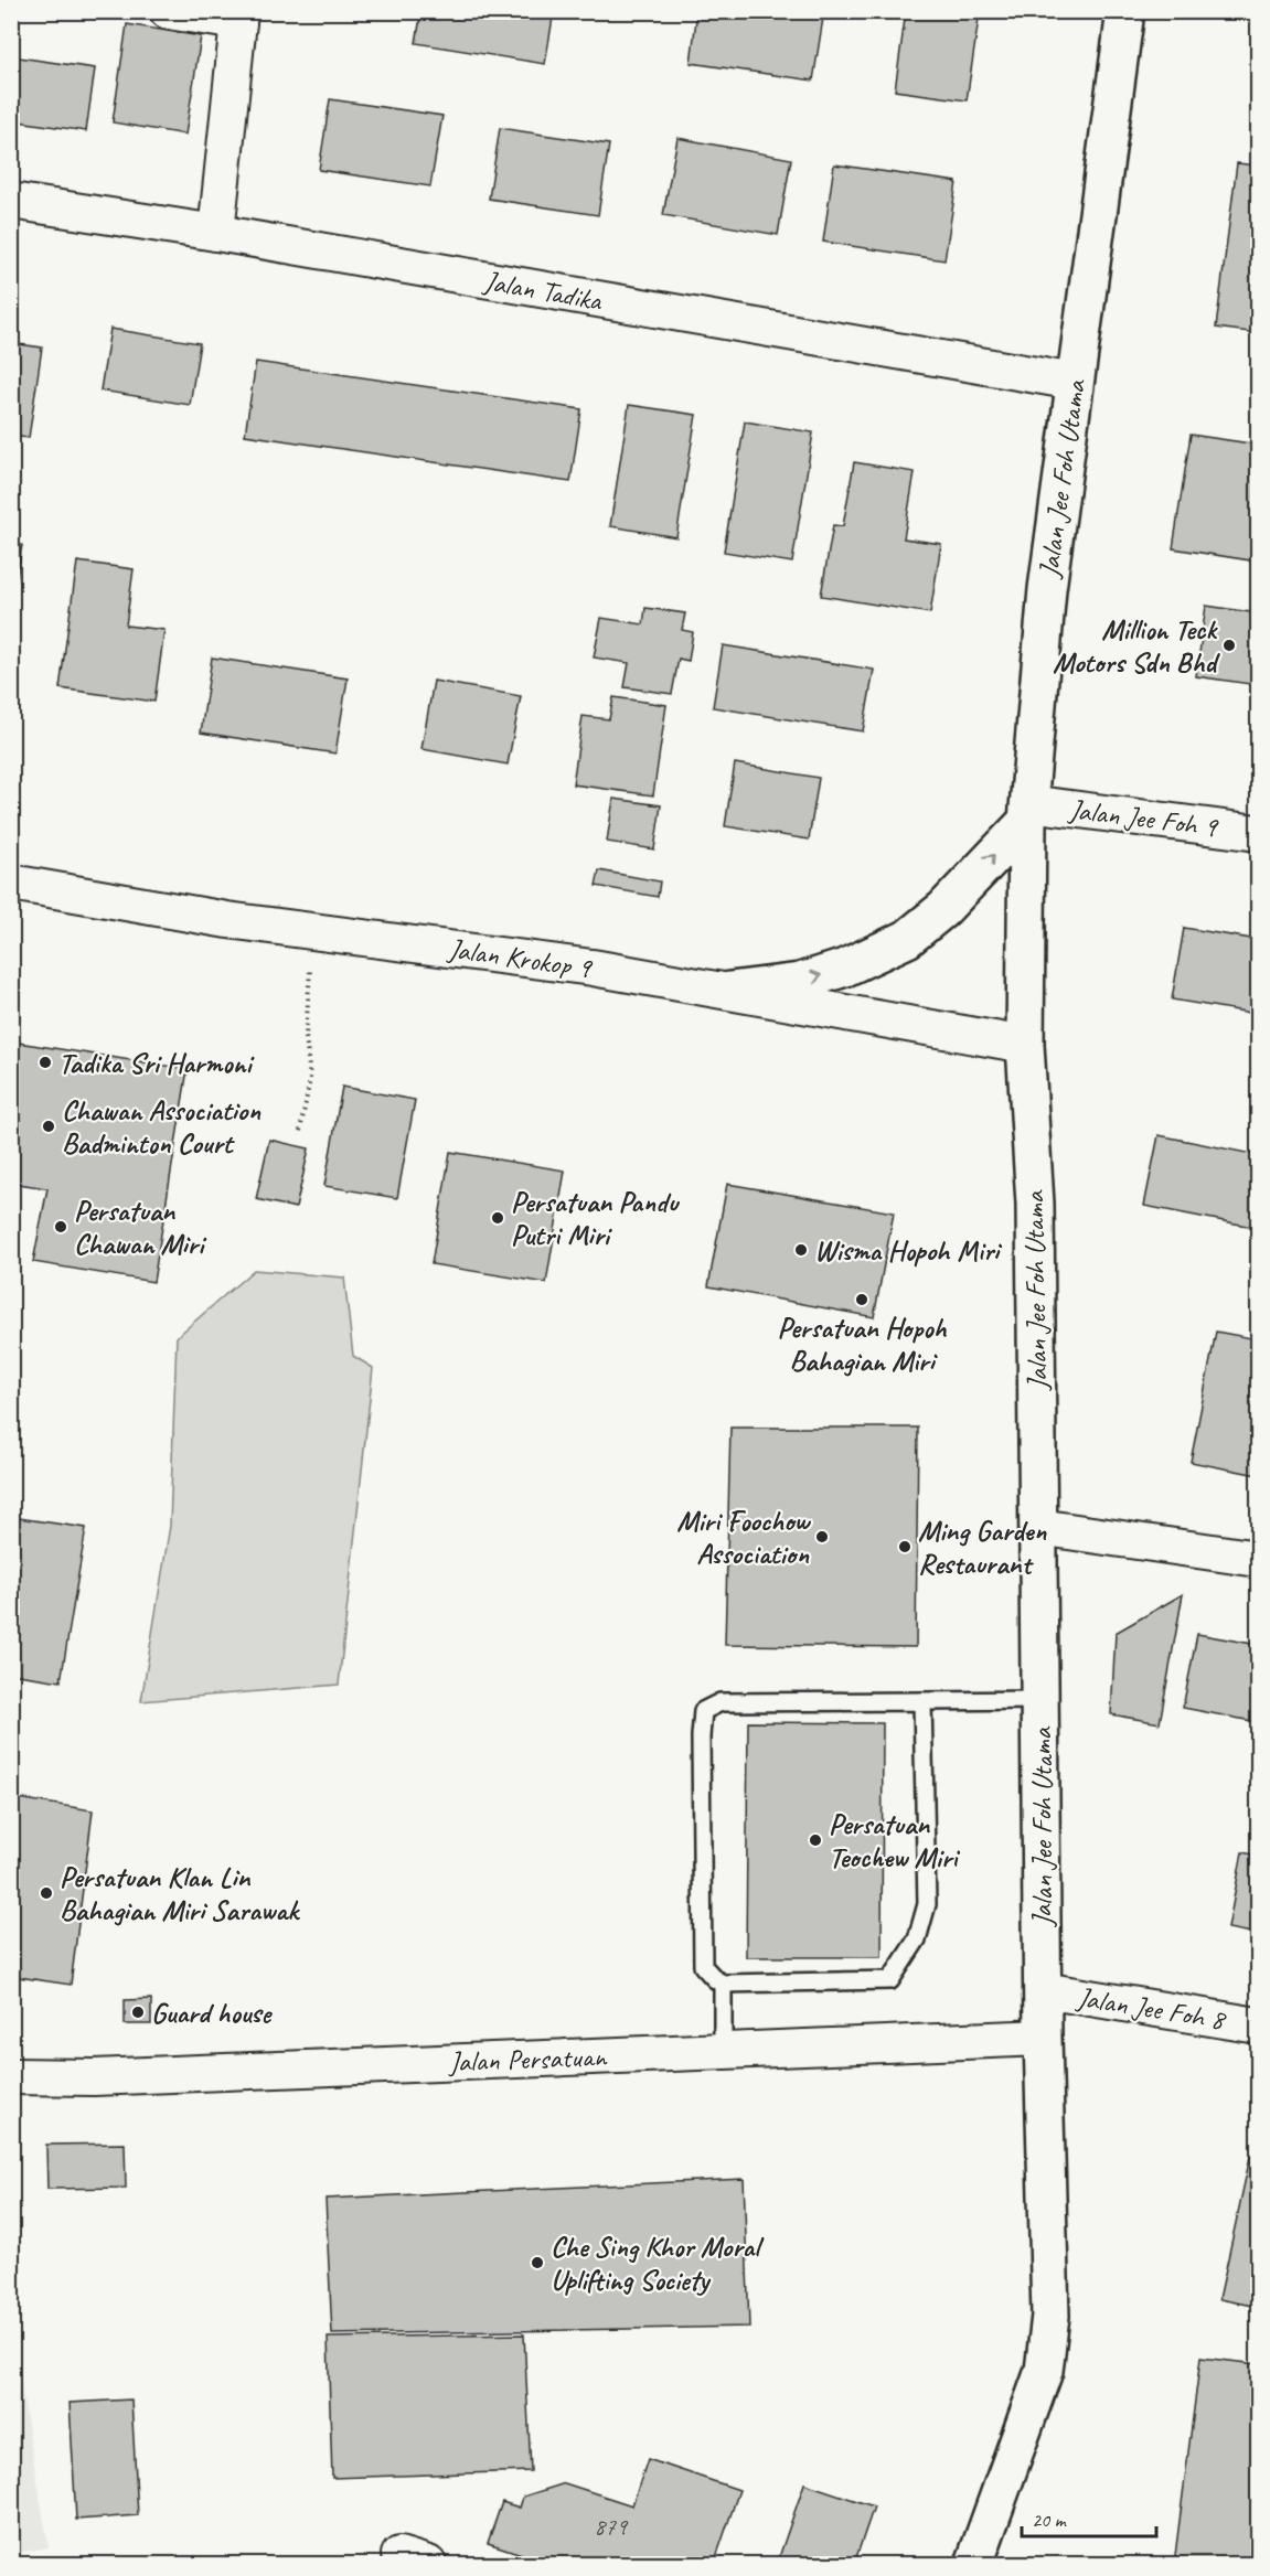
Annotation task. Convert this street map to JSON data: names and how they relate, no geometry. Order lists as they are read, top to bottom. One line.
{"streets":{"street":["Jalan Tadika","Jalan Jee Foh Utama","Jalan Jee Foh 9","Jalan Krokop 9","Jalan Jee Foh 8","Jalan Persatuan"]},"crossings":[["Jalan Tadika","Jalan Jee Foh Utama"],["Jalan Jee Foh Utama","Jalan Jee Foh 9"],["Jalan Jee Foh Utama","Jalan Krokop 9"],["Jalan Jee Foh Utama","Jalan Jee Foh 8"],["Jalan Jee Foh Utama","Jalan Persatuan"]],"places":["Million Teck Motors Sdn Bhd","Tadika Sri Harmoni","Chawan Association Badminton Court","Persatuan Pandu Putri Miri","Persatuan Chawan Miri","Wisma Hopoh Miri","Persatuan Hopoh Bahagian Miri","Miri Foochow Association","Ming Garden Restaurant","Persatuan Teochew Miri","Persatuan Klan Lin Bahagian Miri Sarawak","Guard house","Che Sing Khor Moral Uplifting Society"],"house_numbers":["879"],"scale_bar":"20 m"}
